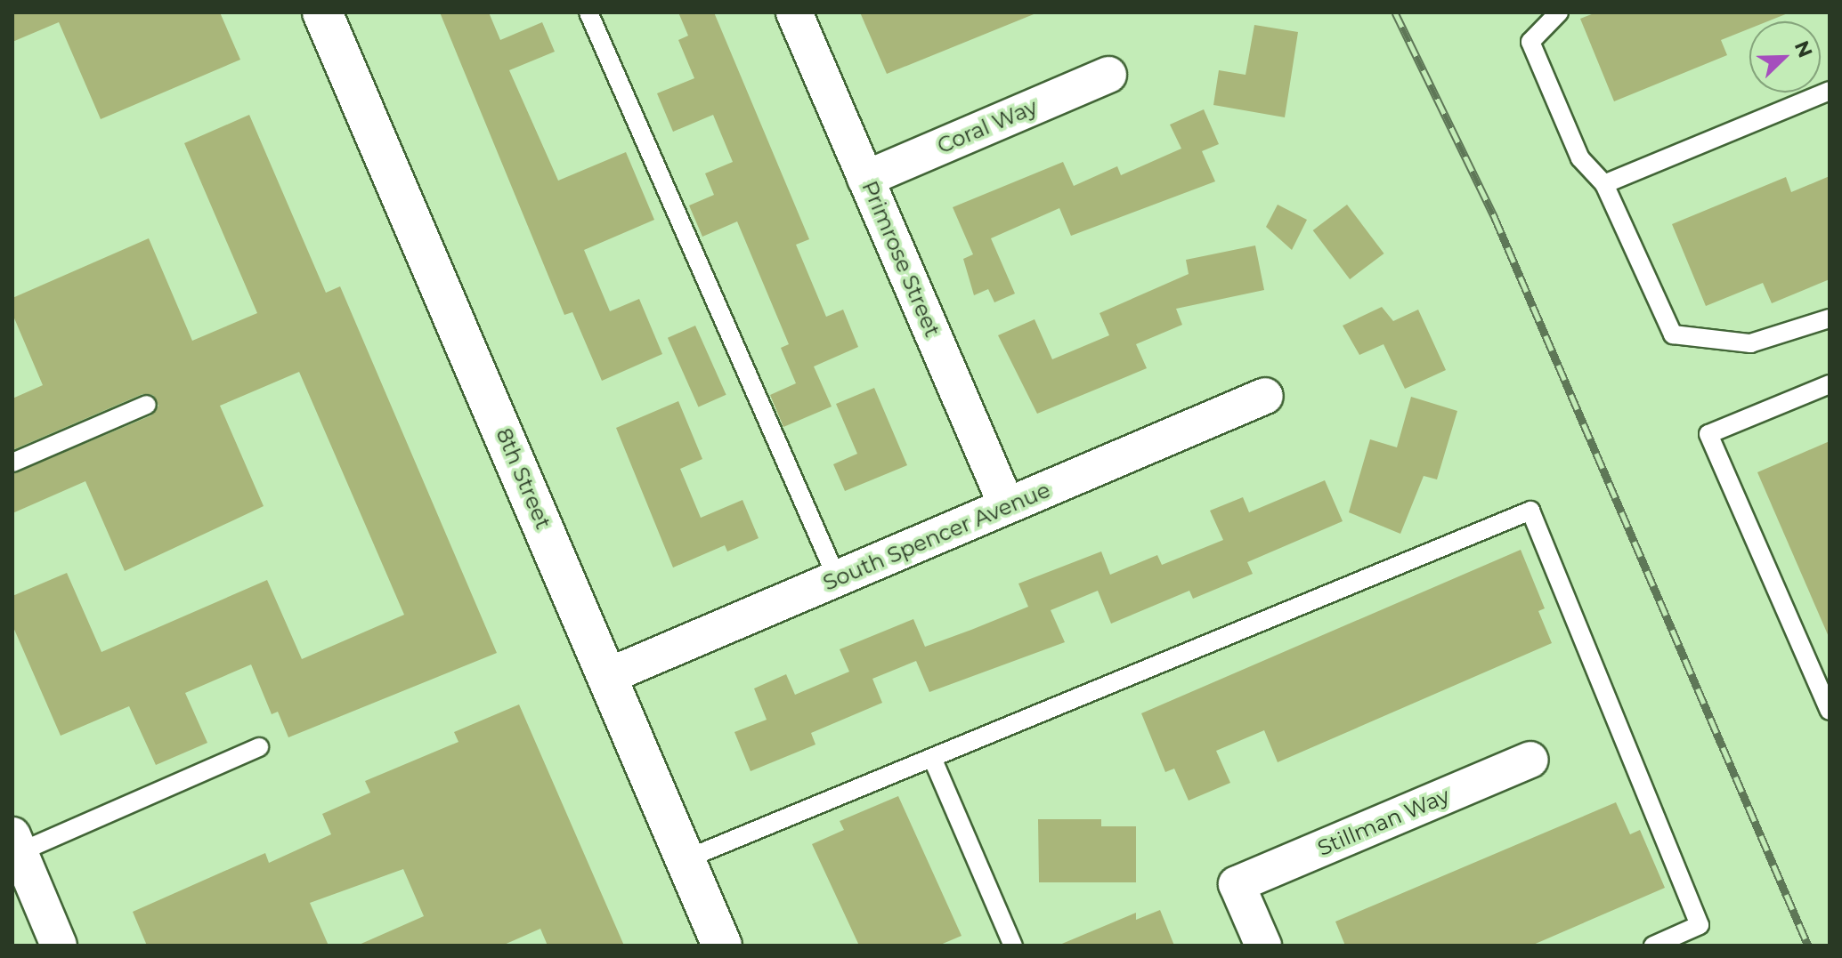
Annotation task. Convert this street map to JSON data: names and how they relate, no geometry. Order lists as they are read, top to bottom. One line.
{"streets":{"street":["Coral Way","Primrose Street","8th Street","South Spencer Avenue","Stillman Way"]},"crossings":[["Coral Way","Primrose Street"],["Primrose Street","South Spencer Avenue"],["8th Street","South Spencer Avenue"]],"north":"top right"}
